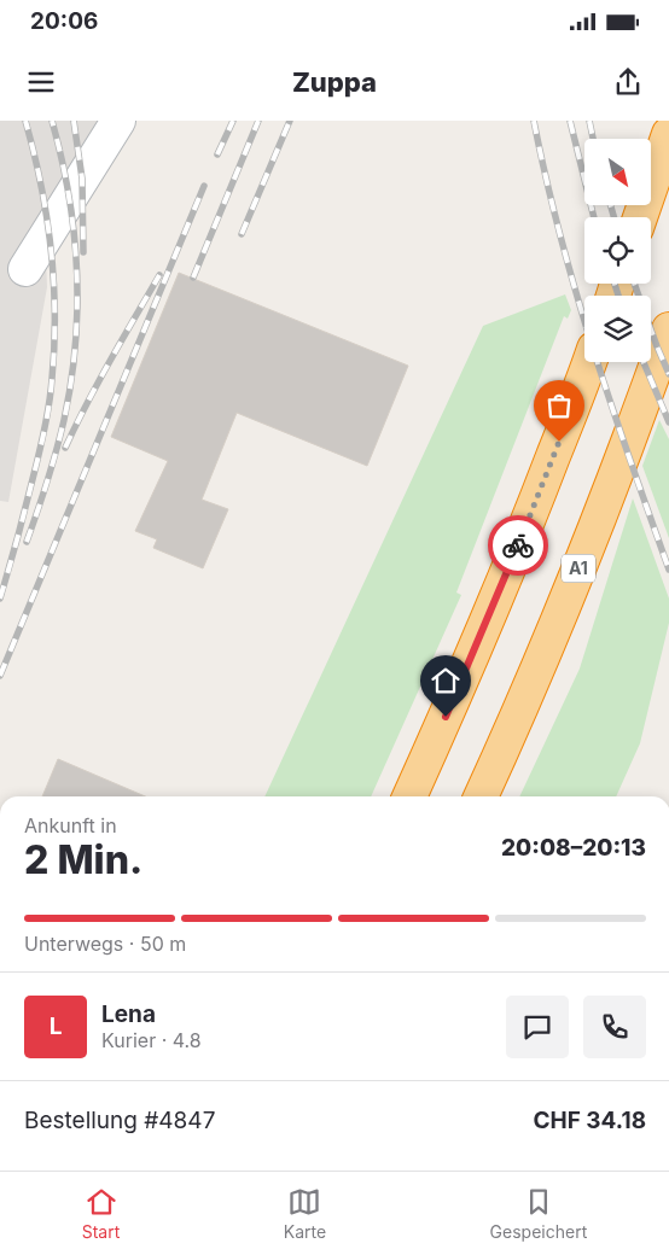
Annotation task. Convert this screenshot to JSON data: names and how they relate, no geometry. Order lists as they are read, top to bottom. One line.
{"streets":{"highway":["A1"]},"north":"bottom right","page":{"status":"20:06","header":"Zuppa","heading":["2 Min.","Ankunft in","20:08–20:13"],"panel":["Lena","Kurier · 4.8","Bestellung #4847","CHF 34.18"],"bar":"Unterwegs · 50 m","round":"L","tabs":["Start","Karte","Gespeichert"]}}
